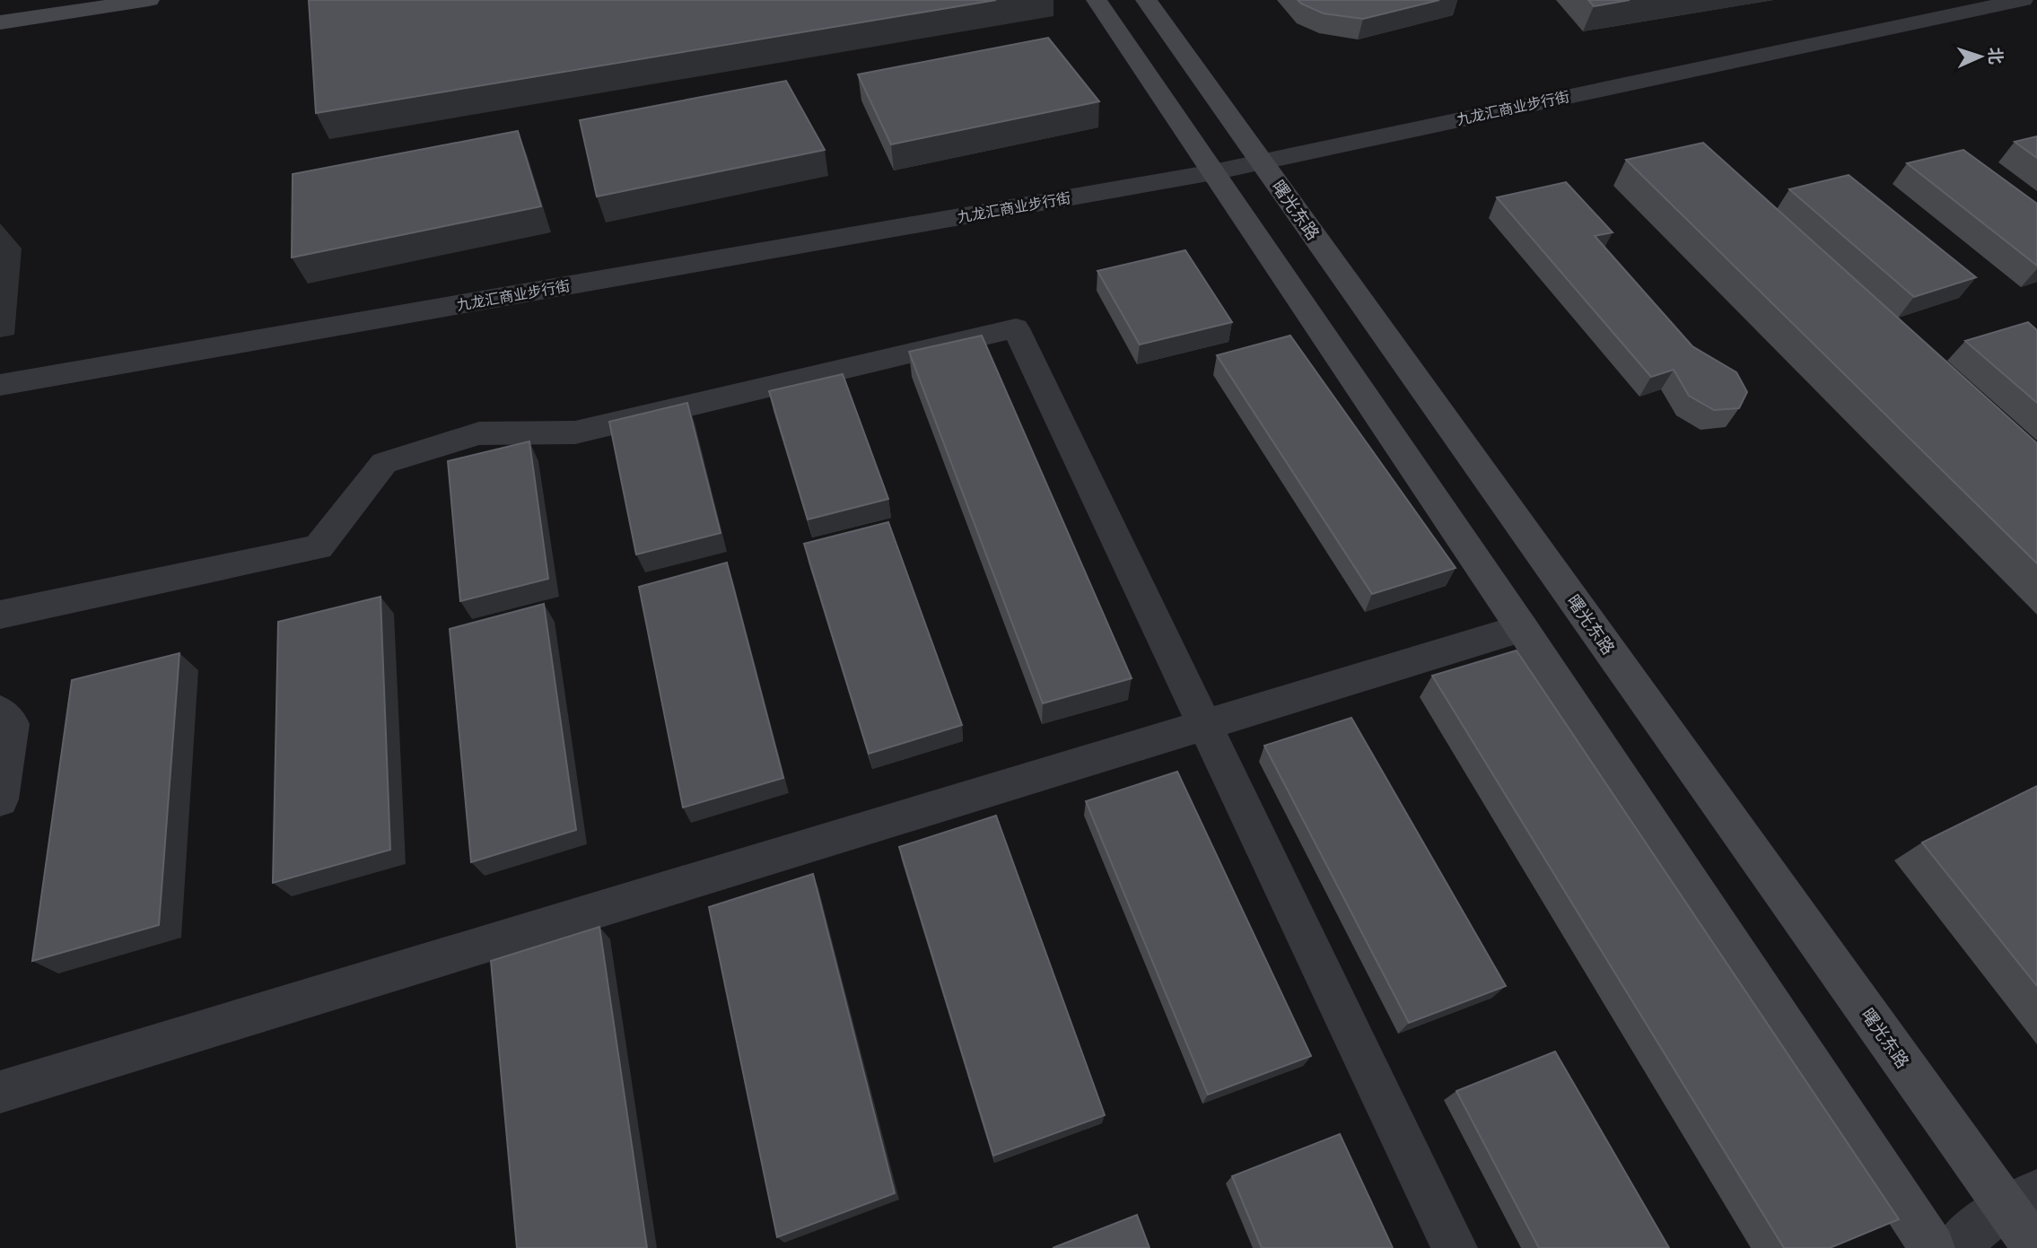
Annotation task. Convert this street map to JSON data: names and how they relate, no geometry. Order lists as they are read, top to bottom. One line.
{"streets":{"main road":["曙光东路"],"street":["九龙汇商业步行街"]},"crossings":[["九龙汇商业步行街","曙光东路"]],"north":"right"}
